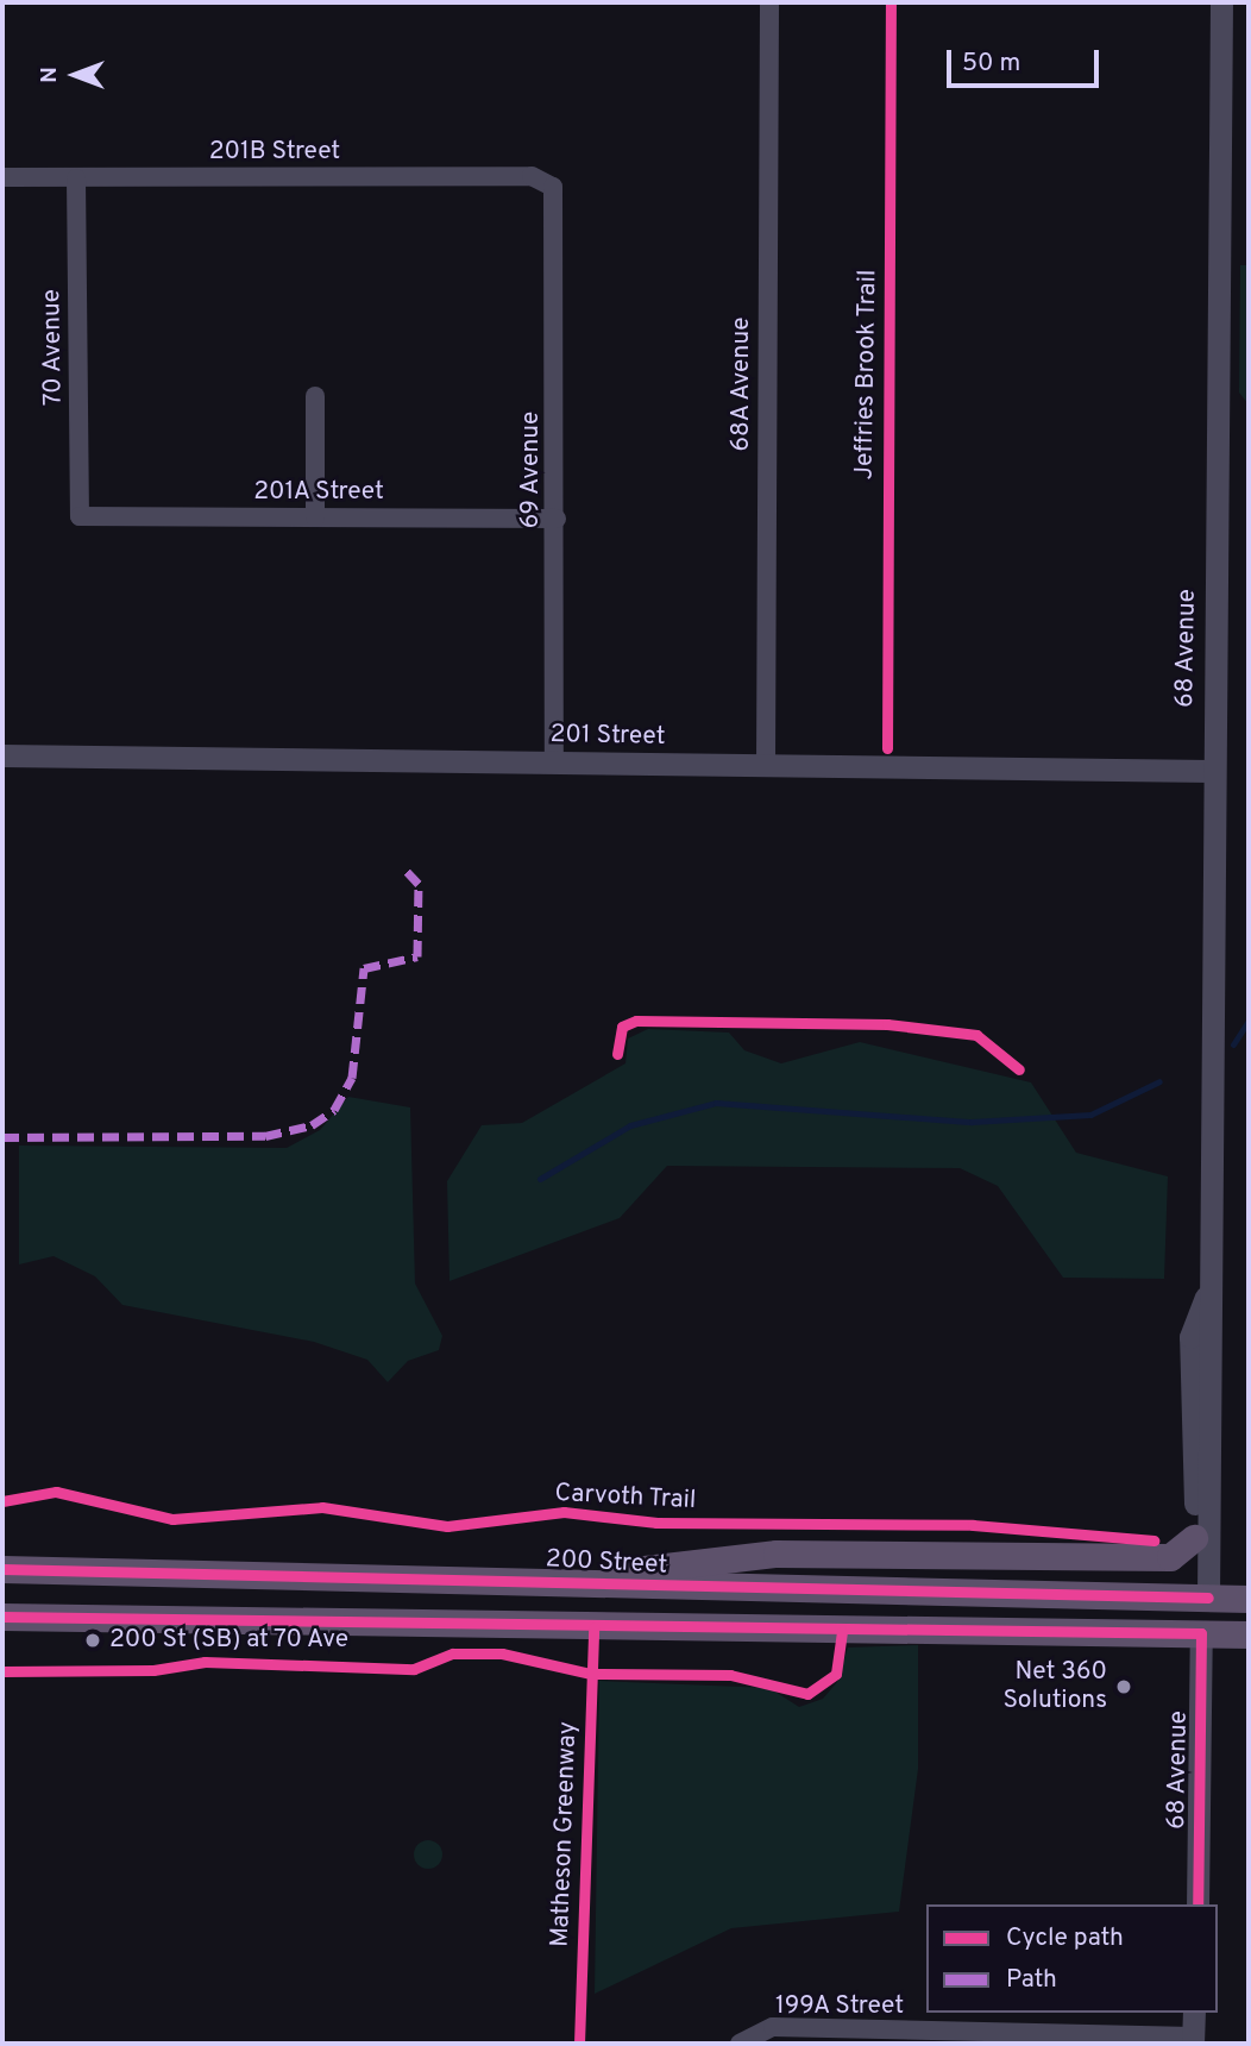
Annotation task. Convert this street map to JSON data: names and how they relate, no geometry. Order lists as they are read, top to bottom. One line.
{"streets":{"main road":["200 Street"],"street":["201B Street","70 Avenue","68A Avenue","69 Avenue","201A Street","68 Avenue","201 Street","199A Street"],"cycle path":["Jeffries Brook Trail","Carvoth Trail","Matheson Greenway"]},"crossings":[["201B Street","70 Avenue"],["201B Street","69 Avenue"],["70 Avenue","201A Street"],["68A Avenue","201 Street"],["69 Avenue","201A Street"],["69 Avenue","201 Street"],["68 Avenue","201 Street"],["68 Avenue","200 Street"]],"places":["200 St (SB) at 70 Ave","Net 360 Solutions"],"legend":["Cycle path","Path"],"scale_bar":"50 m","north":"left"}
